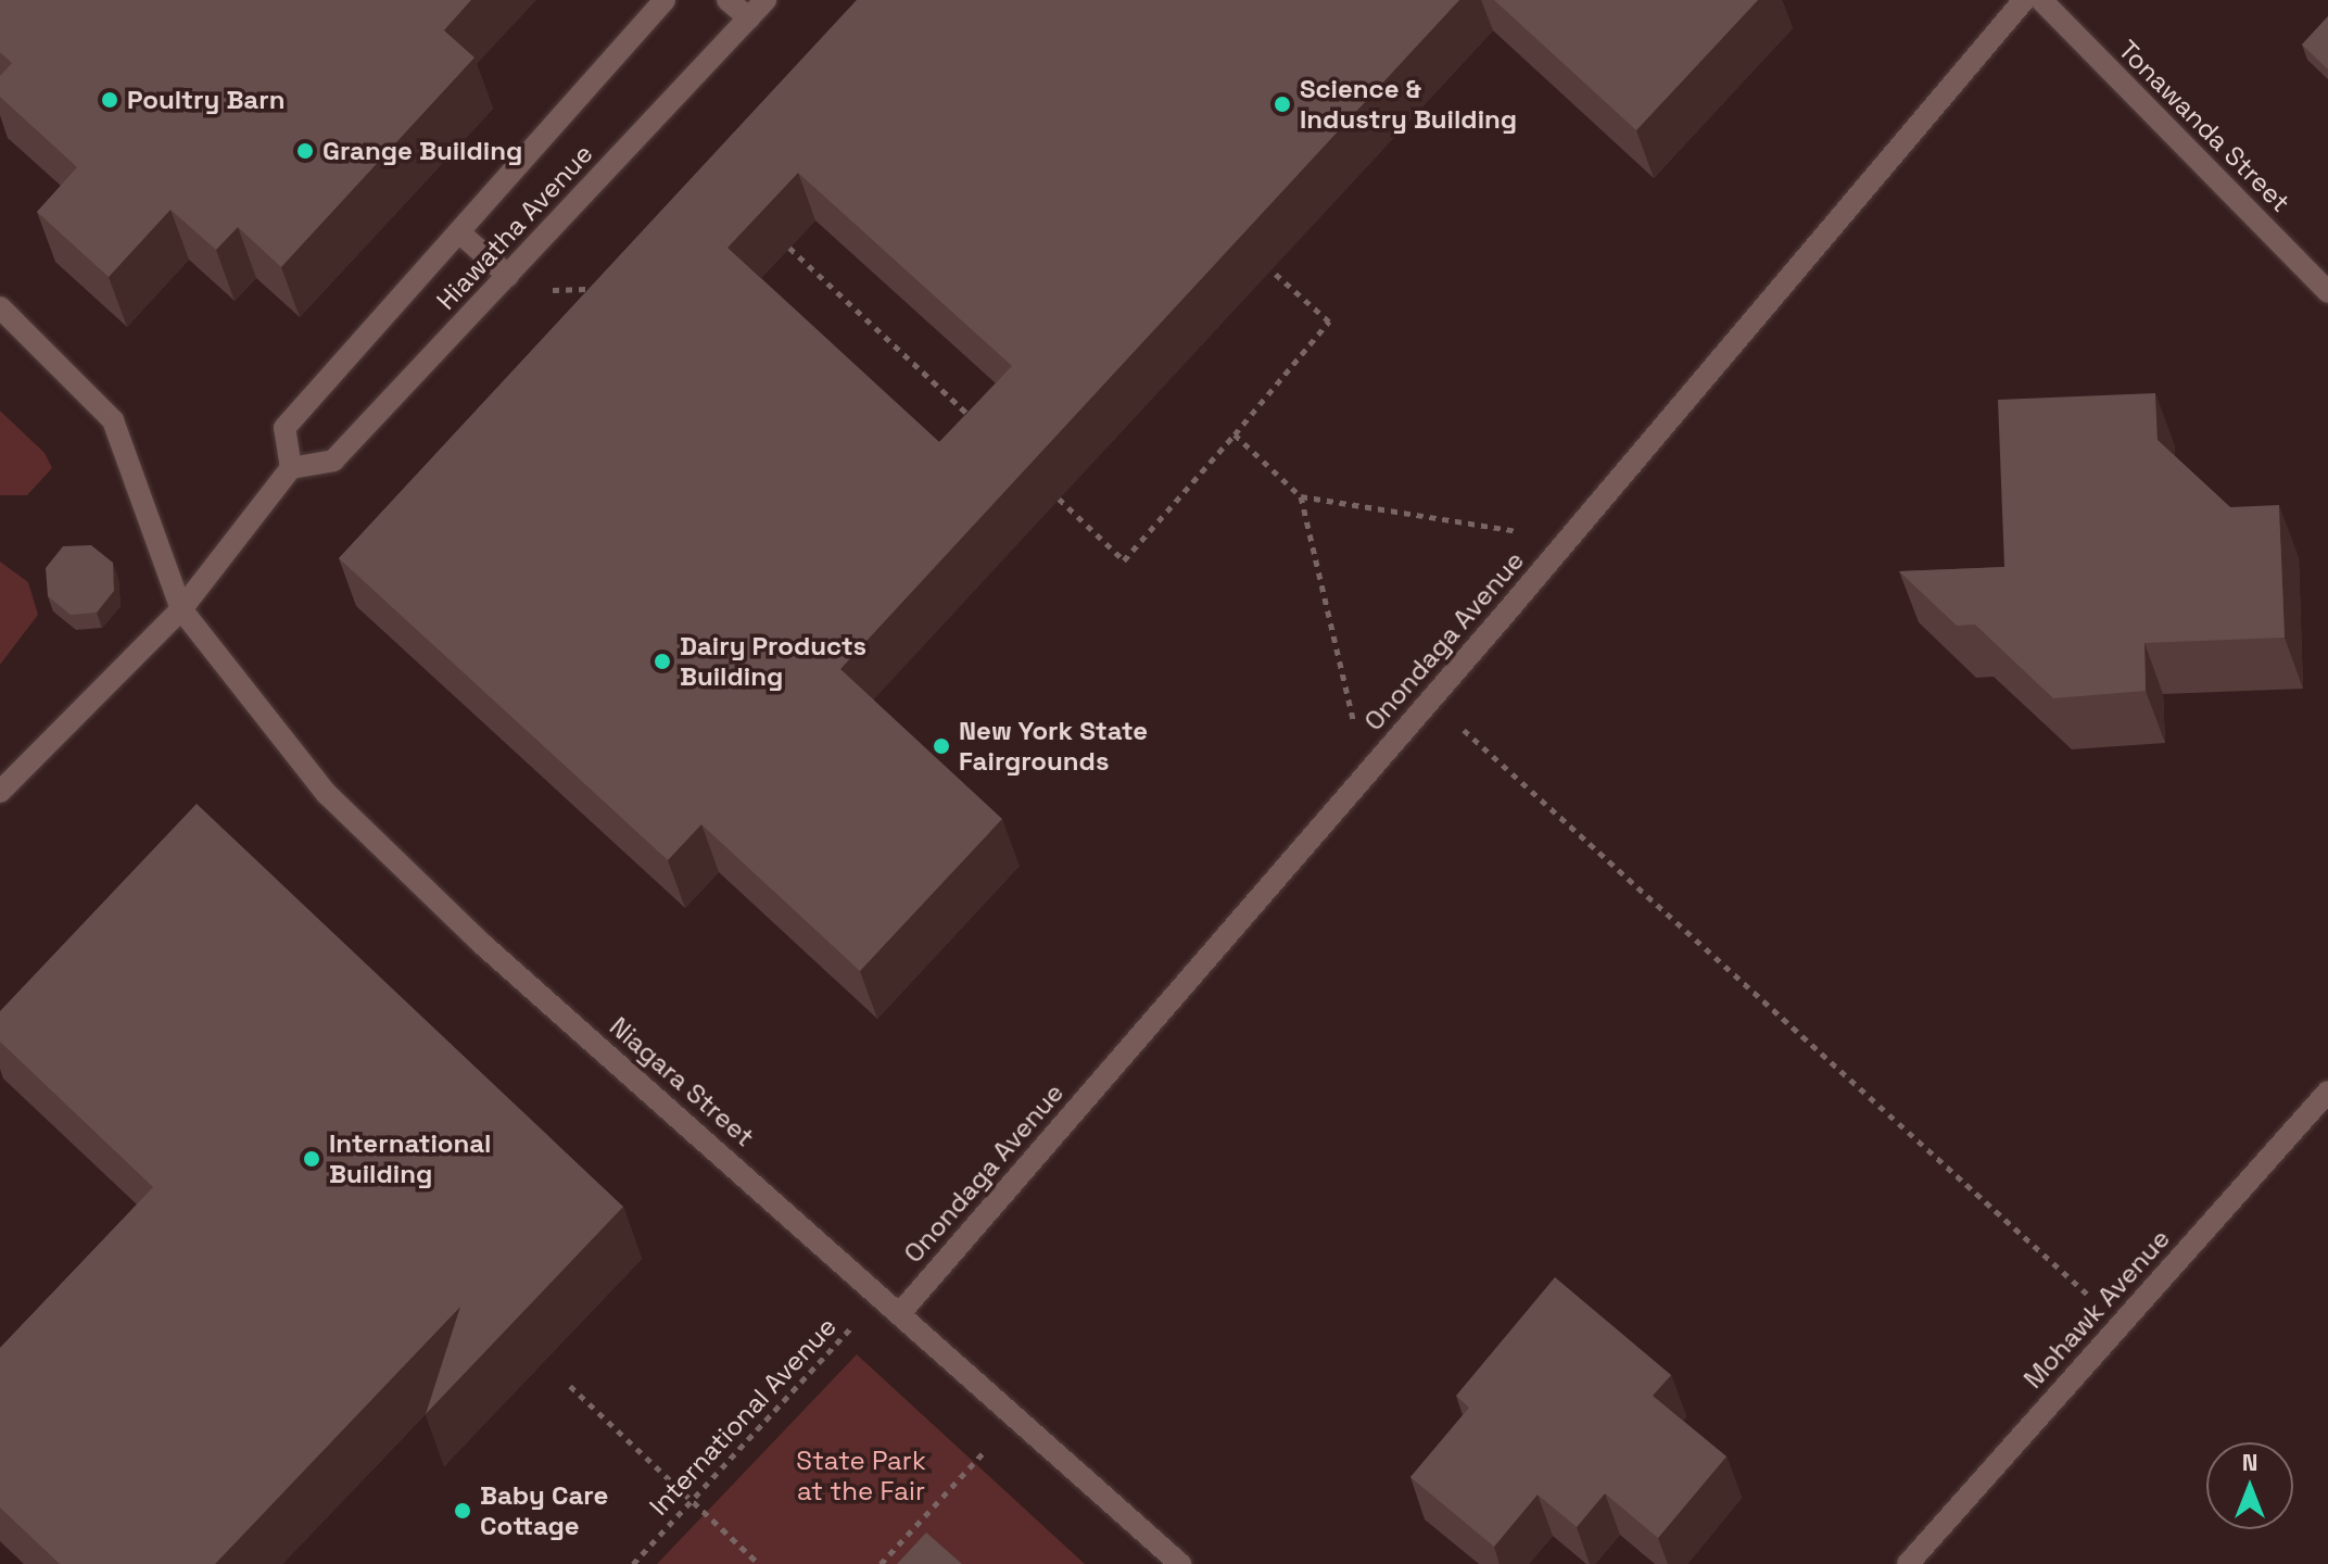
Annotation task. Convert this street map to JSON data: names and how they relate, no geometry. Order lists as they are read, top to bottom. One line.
{"streets":{"lane":["Tonawanda Street","Hiawatha Avenue","Onondaga Avenue","Niagara Street","Mohawk Avenue"],"path":["International Avenue"]},"crossings":[["Onondaga Avenue","Niagara Street"],["Niagara Street","International Avenue"]],"parks":["State Park at the Fair"],"places":["Poultry Barn","Science & Industry Building","Grange Building","Dairy Products Building","New York State Fairgrounds","International Building","Baby Care Cottage"],"north":"top"}
